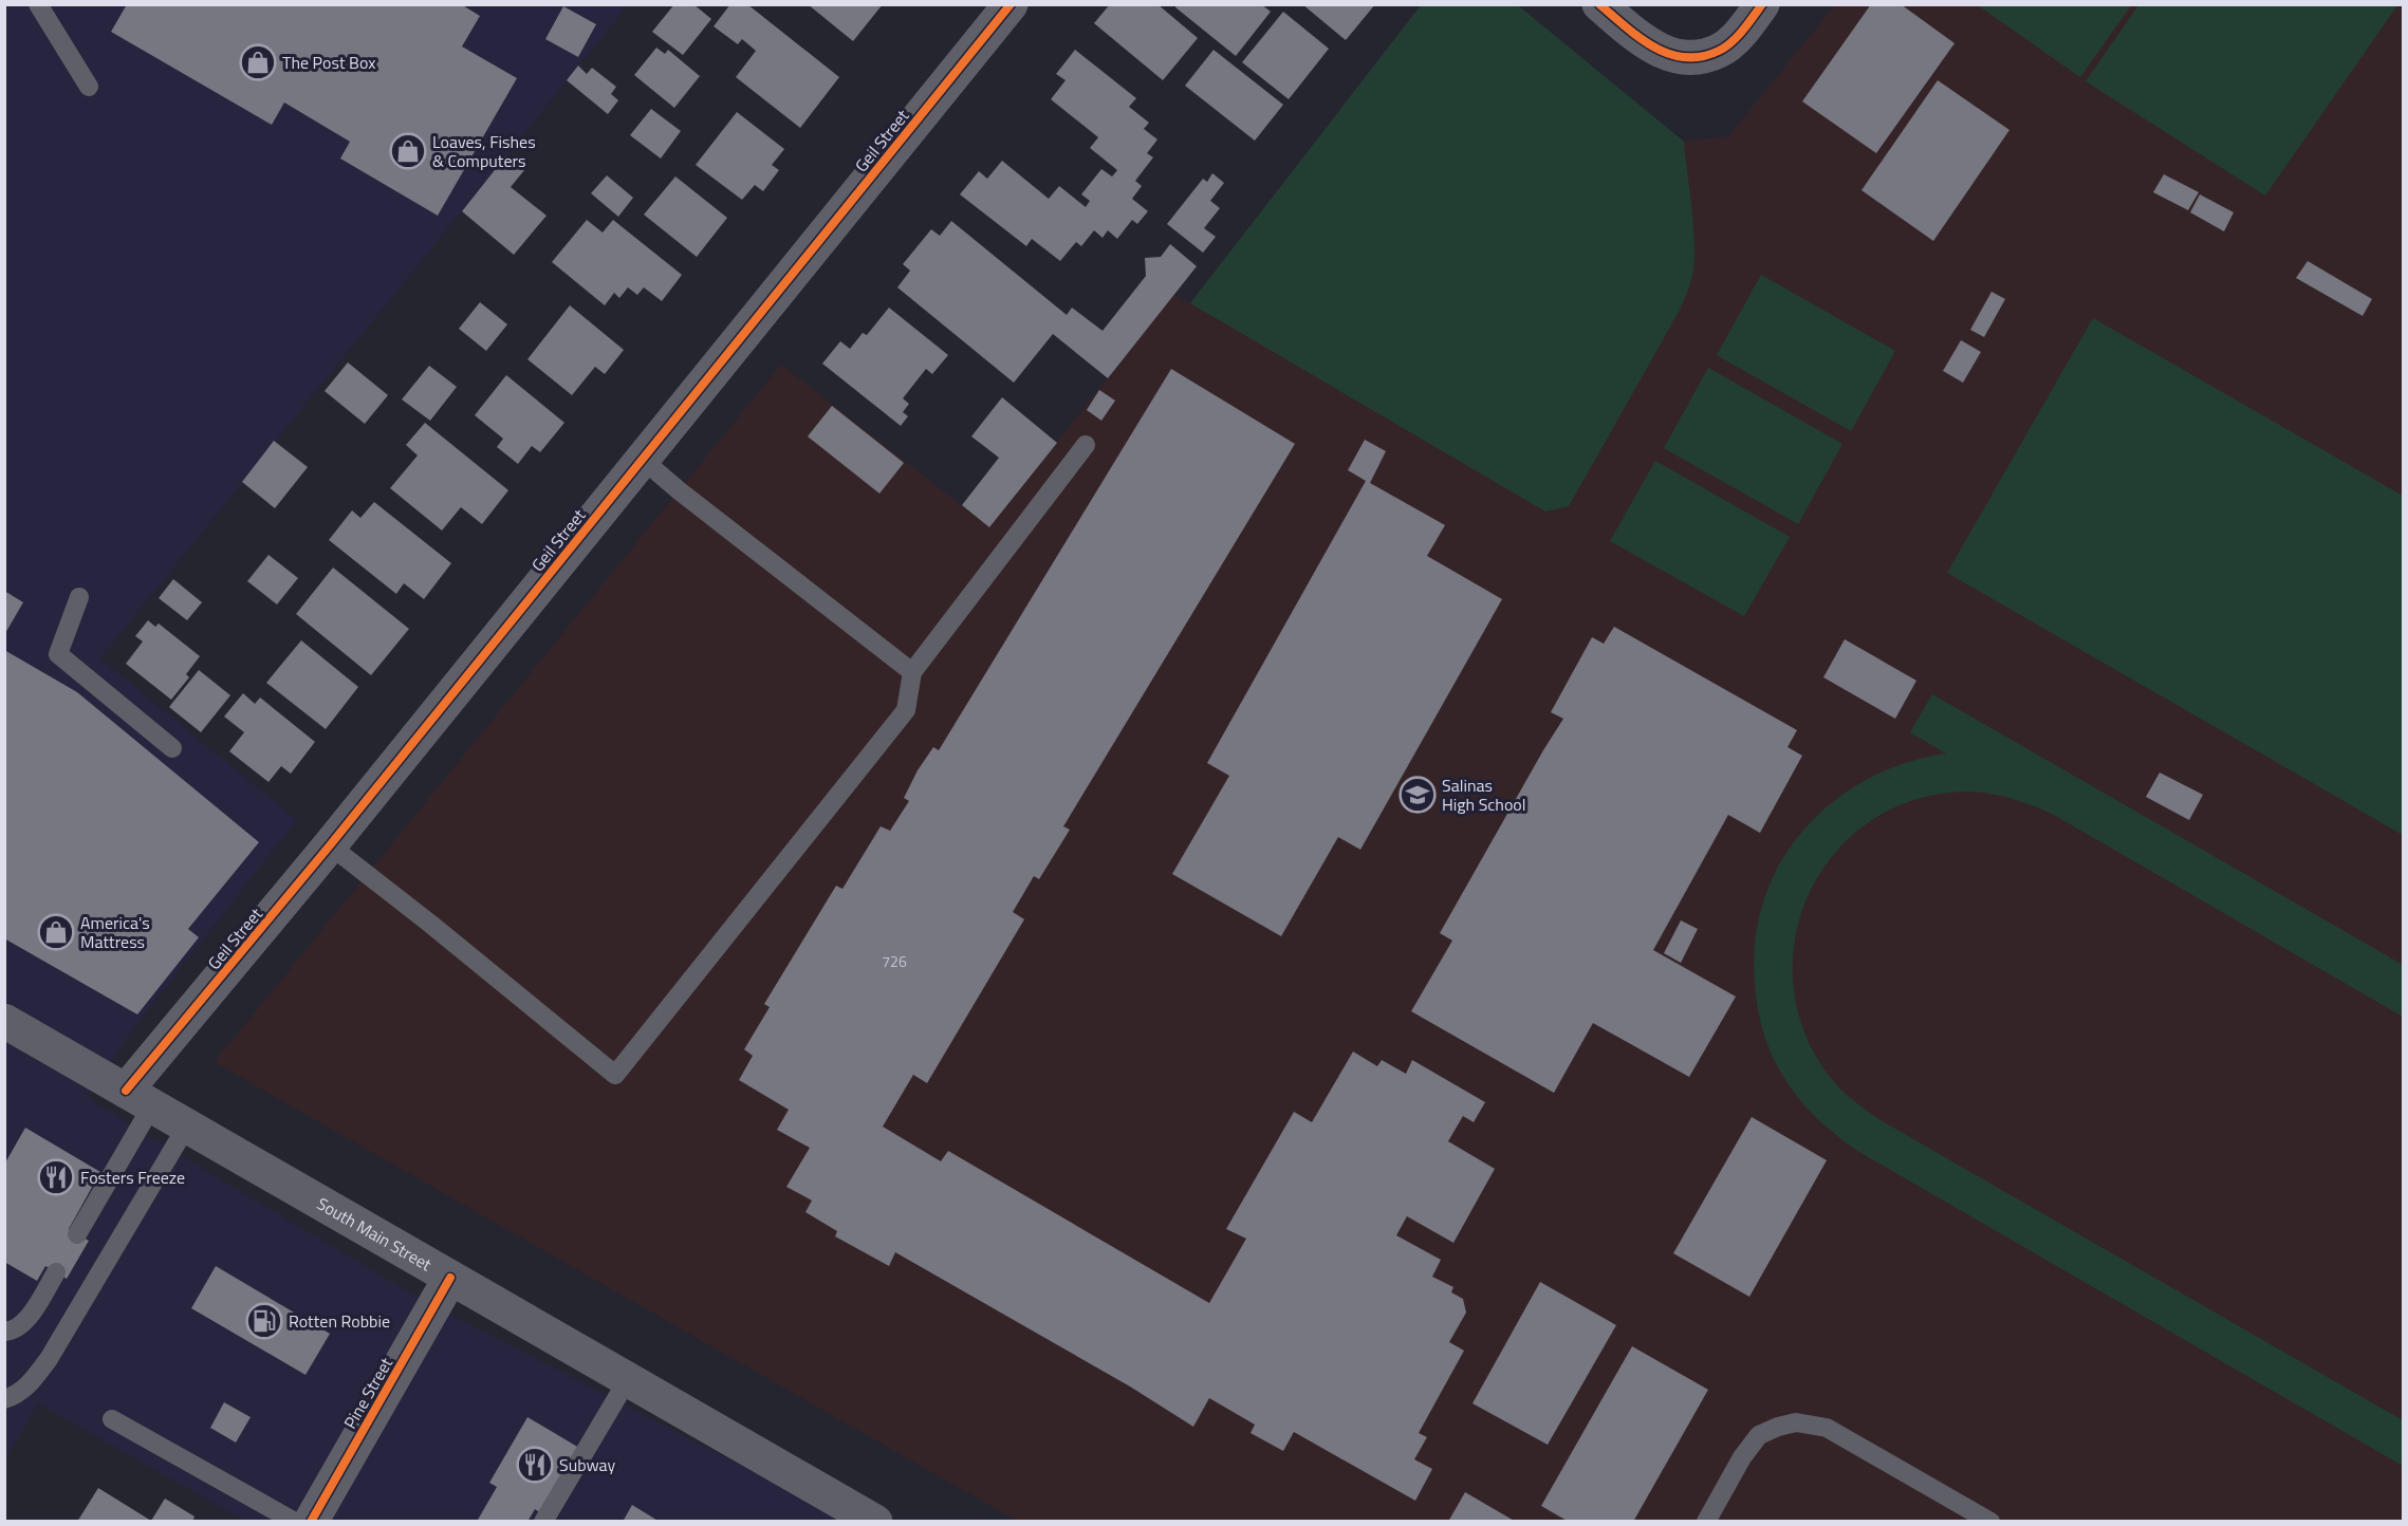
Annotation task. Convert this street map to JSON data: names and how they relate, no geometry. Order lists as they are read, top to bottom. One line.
{"streets":{"street":["Geil Street","South Main Street","Pine Street"]},"crossings":[["Geil Street","South Main Street"],["South Main Street","Pine Street"]],"places":{"shop":["The Post Box","Loaves, Fishes & Computers","America's Mattress"],"school or university":["Salinas High School"],"restaurant":["Fosters Freeze","Subway"],"fuel station":["Rotten Robbie"]},"house_numbers":["726"]}
